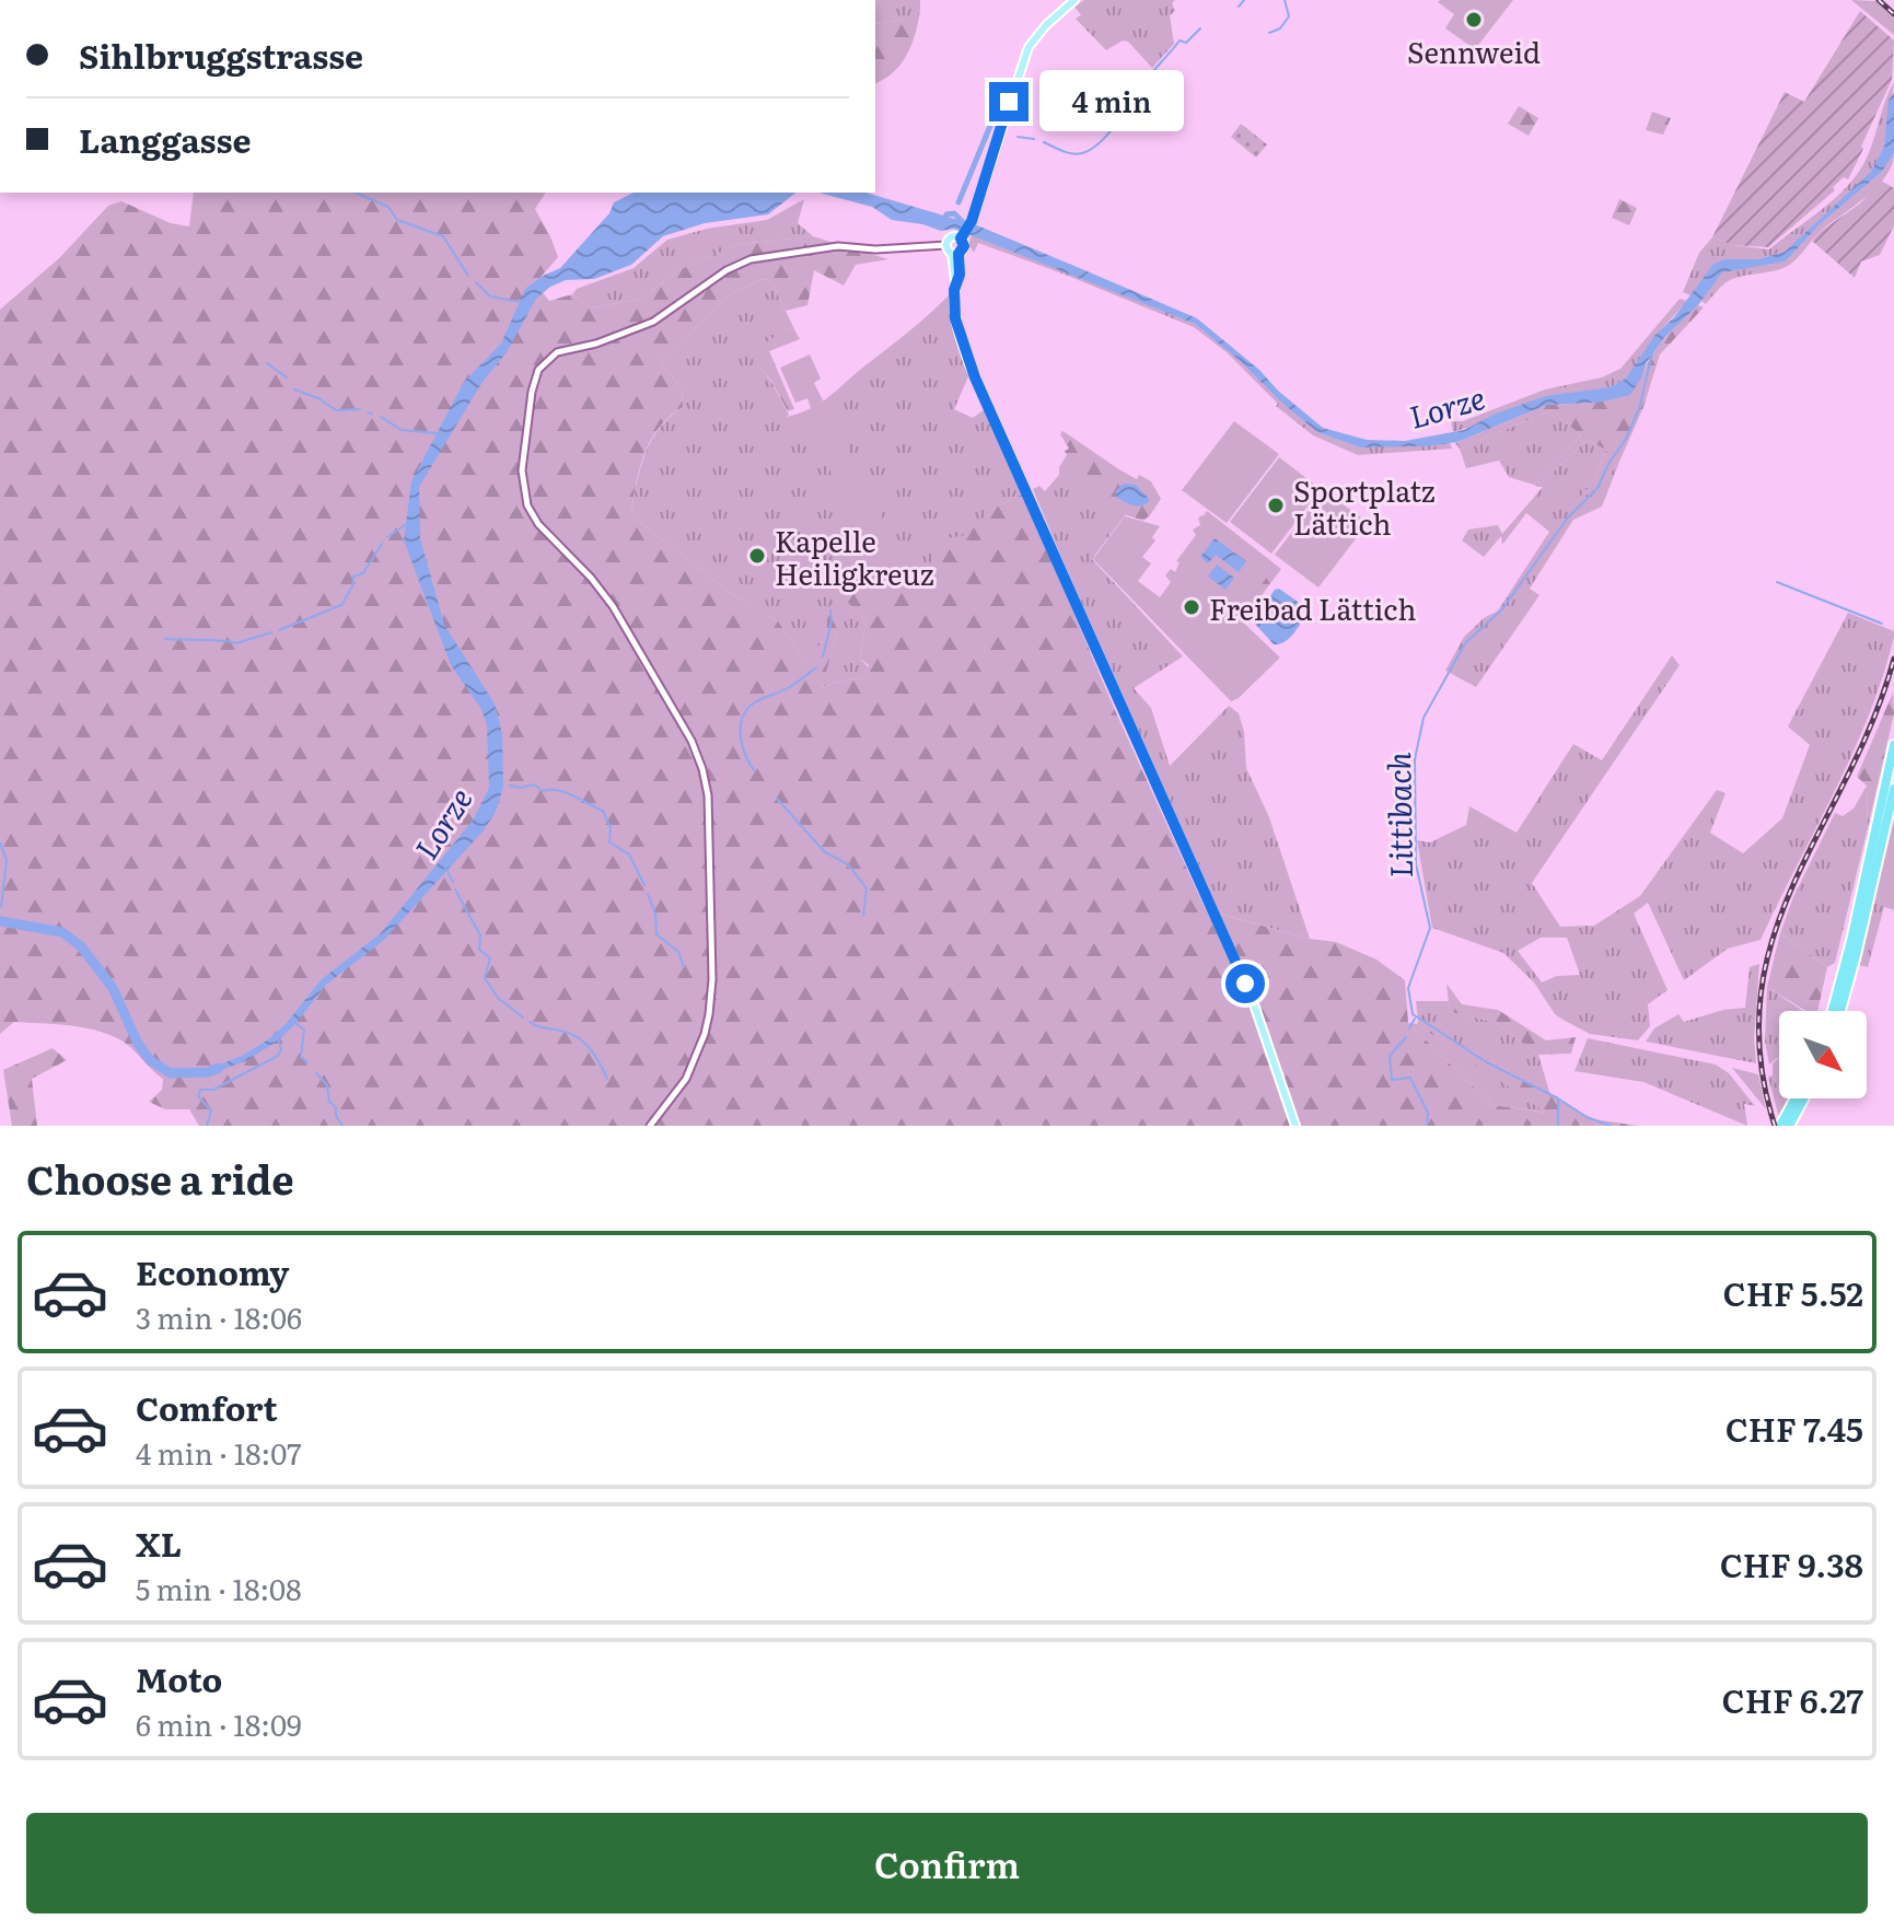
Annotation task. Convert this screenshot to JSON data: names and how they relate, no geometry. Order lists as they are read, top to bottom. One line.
{"water":["Lorze","Littibach"],"places":["Sennweid","Sportplatz Lättich","Kapelle Heiligkreuz","Freibad Lättich"],"north":"bottom right","page":{"banner":["Sihlbruggstrasse","Langgasse"],"bubble":"4 min","heading":"Choose a ride","list":[{"name":"Economy","note":"3 min · 18:06","value":"CHF 5.52"},{"name":"Comfort","note":"4 min · 18:07","value":"CHF 7.45"},{"name":"XL","note":"5 min · 18:08","value":"CHF 9.38"},{"name":"Moto","note":"6 min · 18:09","value":"CHF 6.27"}],"buttons":"Confirm"}}
